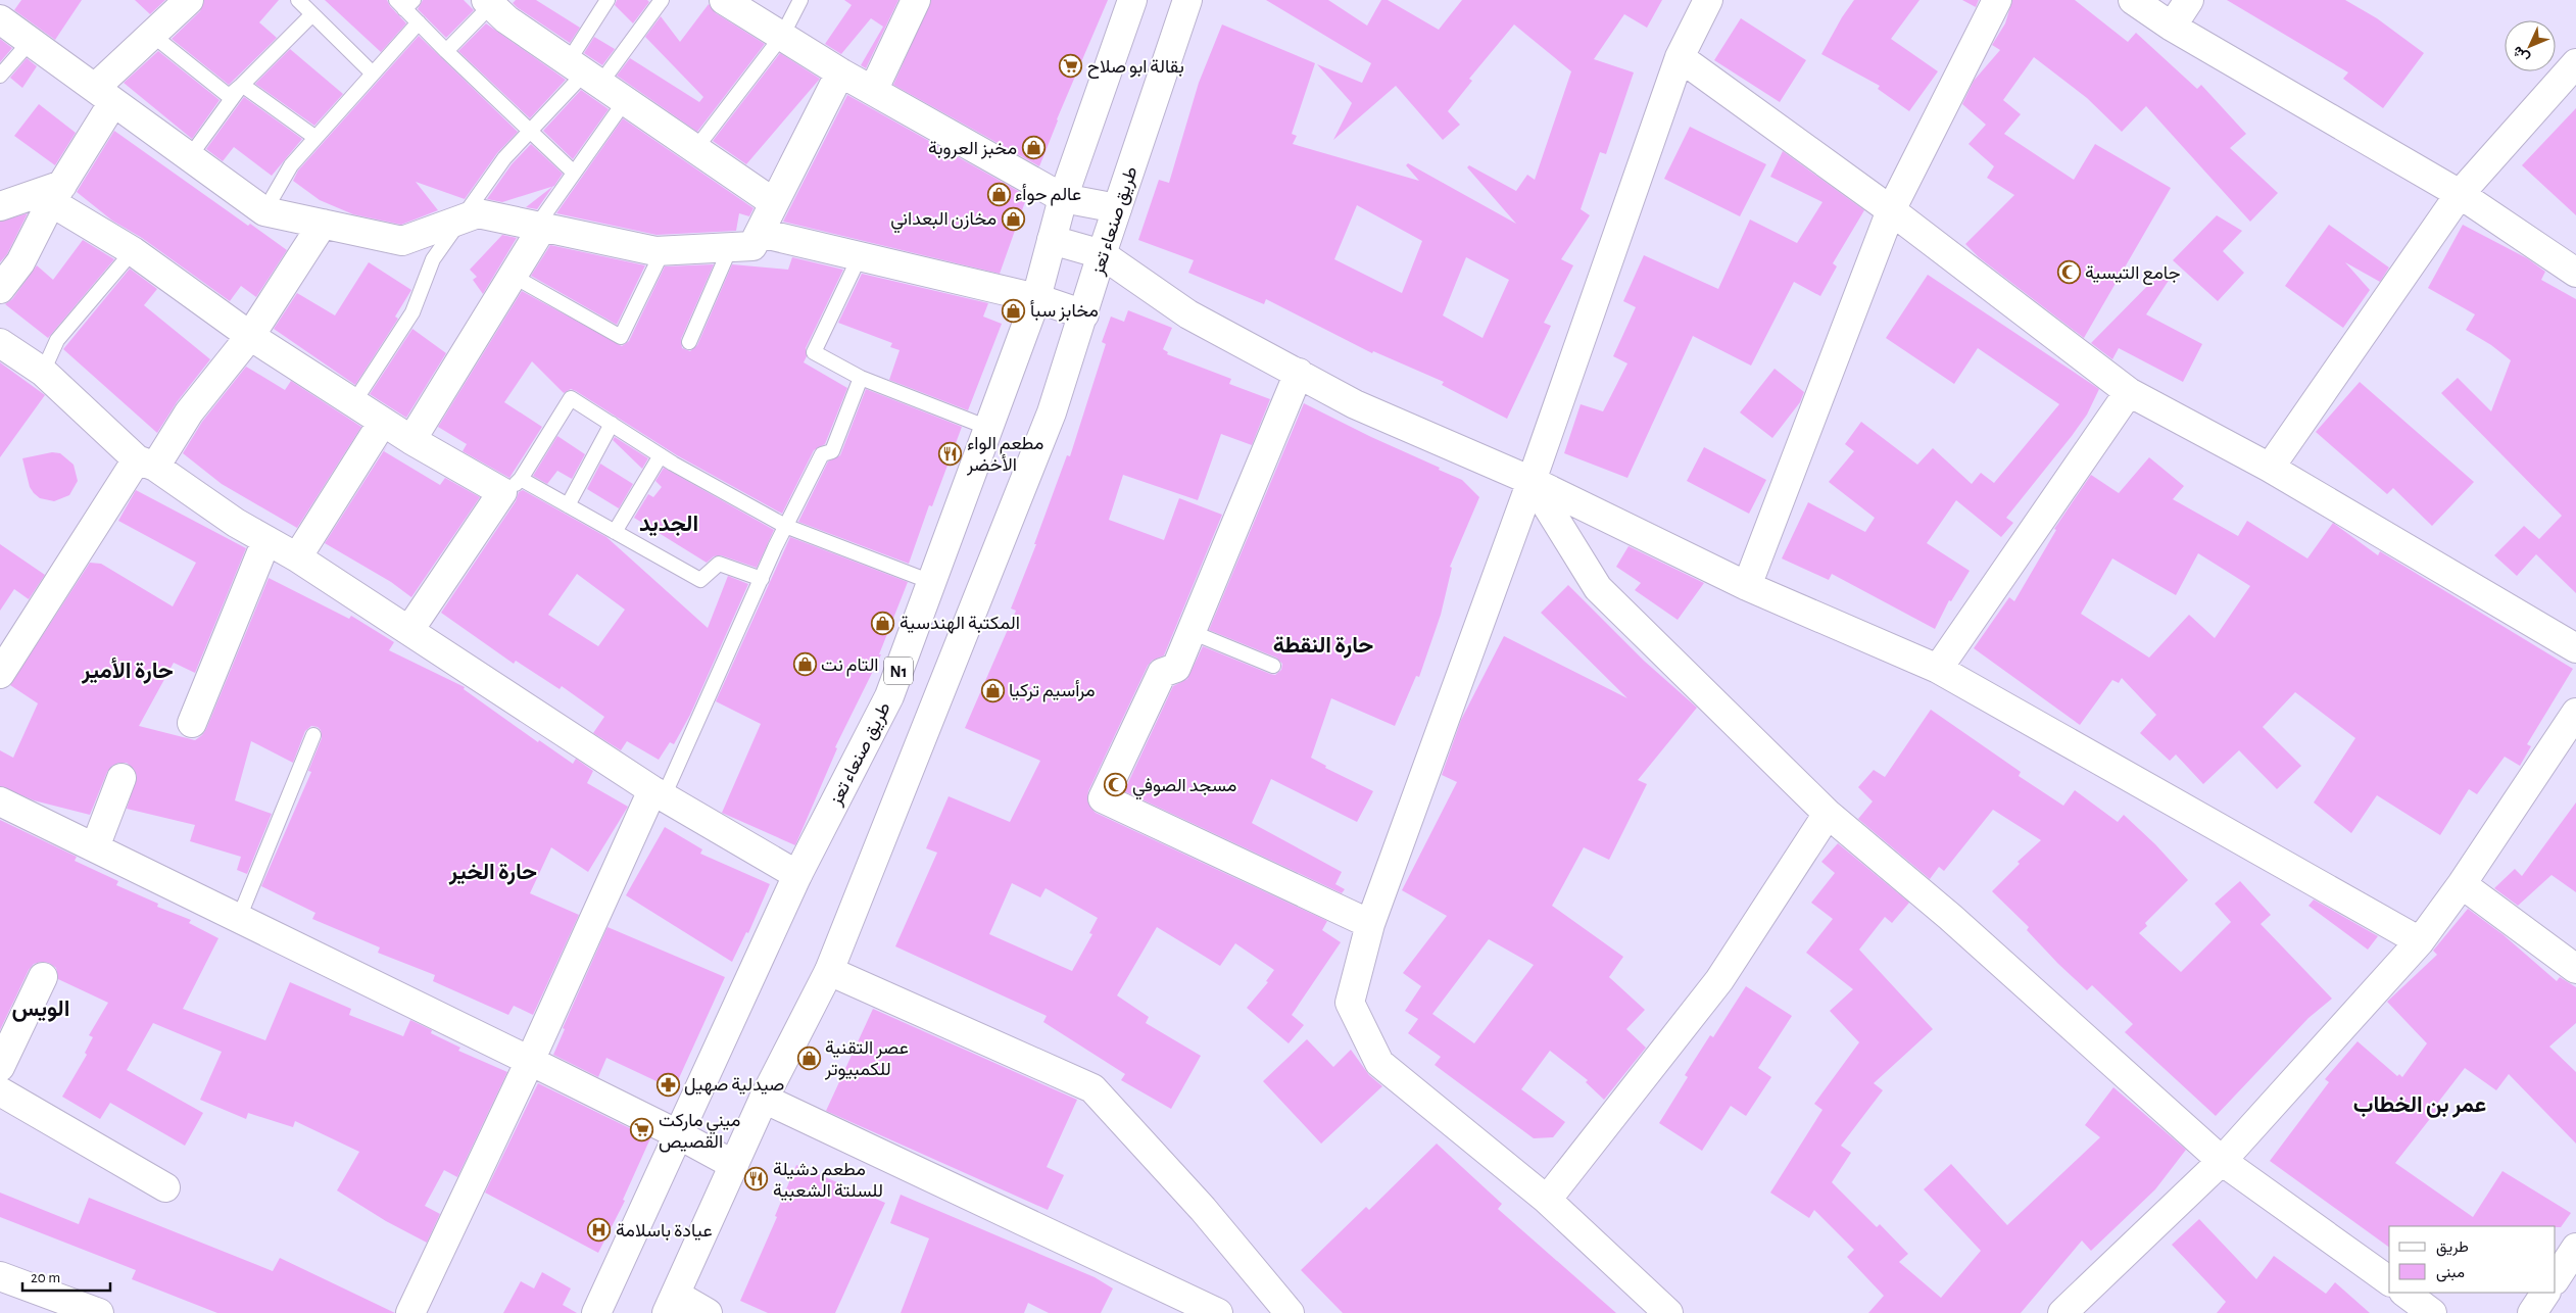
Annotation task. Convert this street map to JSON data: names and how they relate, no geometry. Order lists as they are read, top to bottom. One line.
{"streets":{"main road":["طريق صنعاء تعز","N1"]},"districts":["الجديد","حارة النقطة","حارة الأمير","حارة الخير","الويس","عمر بن الخطاب"],"places":{"supermarket":["بقالة ابو صلاح","ميني ماركت القصيص"],"shop":["مخبز العروبة","عالم حوأء","مخازن البعداني","مخابز سبأ","المكتبة الهندسية","التام نت","مرأسيم تركيا","عصر التقنية للكمبيوتر"],"mosque":["جامع التيسية","مسجد الصوفي"],"restaurant":["مطعم الواء الأخضر","مطعم دشيلة للسلتة الشعبية"],"pharmacy":["صيدلية صهيل"],"hospital":["عيادة باسلامة"]},"legend":["طريق","مبنى"],"scale_bar":"20 m","north":"bottom left"}
